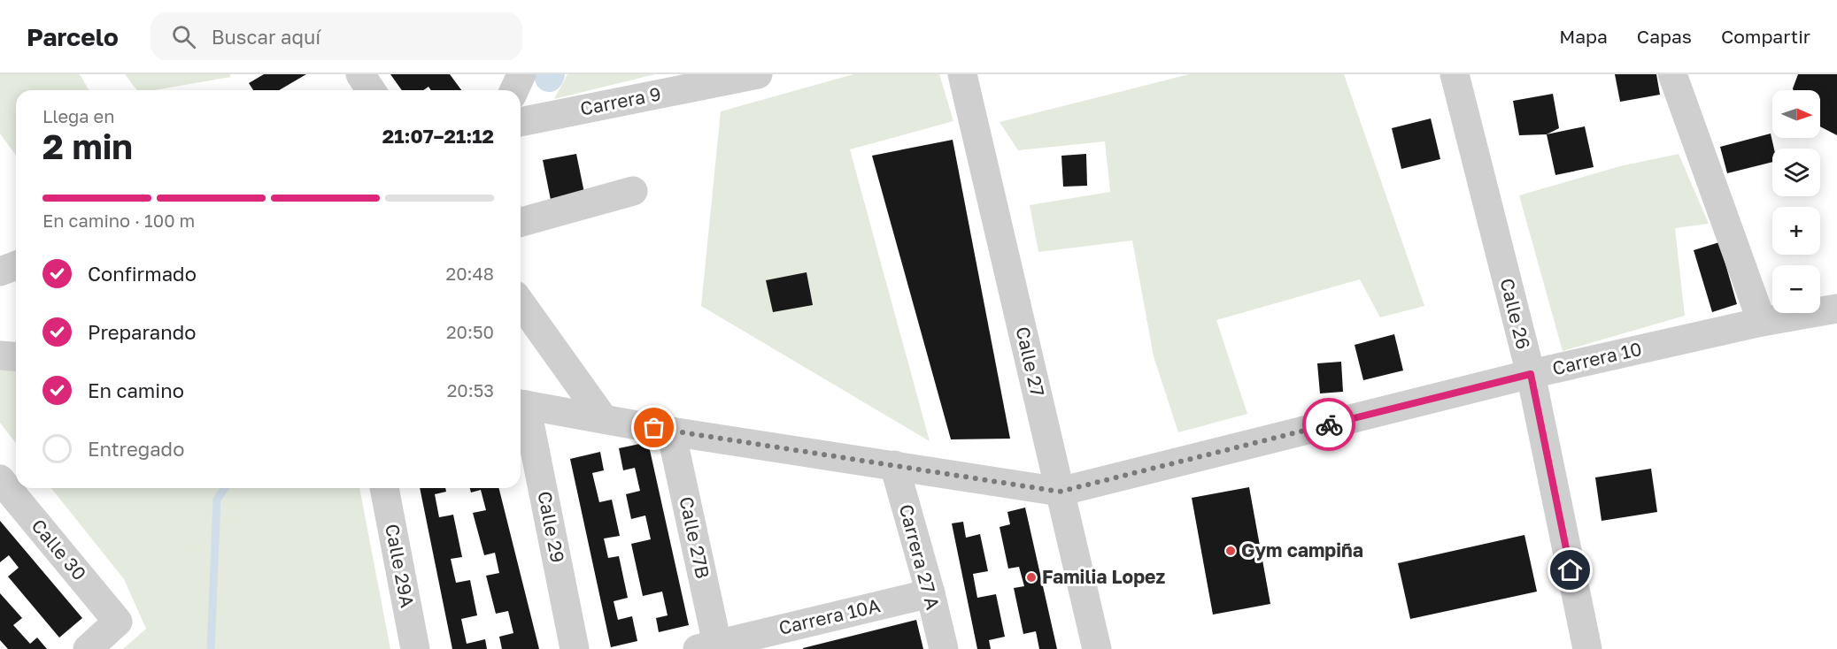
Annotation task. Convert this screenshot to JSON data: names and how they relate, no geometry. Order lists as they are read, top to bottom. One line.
{"streets":{"street":["Carrera 9","Calle 26","Carrera 10","Calle 27","Calle 29","Calle 27B","Calle 30","Carrera 27 A","Calle 29A","Carrera 10A"]},"crossings":[["Calle 26","Carrera 10"],["Carrera 10","Calle 27"],["Carrera 10","Calle 29"],["Carrera 10","Calle 27B"],["Carrera 10","Carrera 27 A"],["Calle 27B","Carrera 10A"],["Carrera 27 A","Carrera 10A"]],"places":["Gym campiña","Familia Lopez"],"north":"right","page":{"header":"Parcelo","search":"Buscar aquí","nav":["Mapa","Capas","Compartir"],"map_buttons":["+","−"],"heading":["2 min","Llega en","21:07–21:12"],"bar":"En camino · 100 m","list":[["Confirmado","20:48"],["Preparando","20:50"],["En camino","20:53"],"Entregado"]}}
